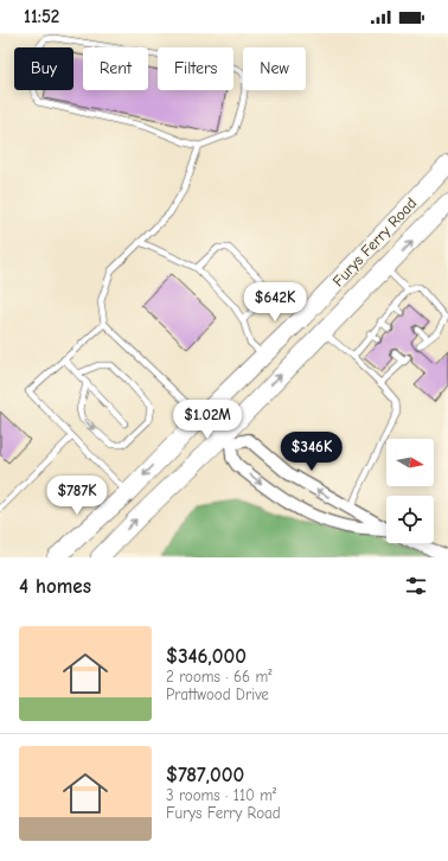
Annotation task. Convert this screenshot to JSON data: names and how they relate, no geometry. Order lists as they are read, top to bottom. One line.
{"streets":{"main road":["Furys Ferry Road"]},"north":"right","page":{"status":"11:52","chip":["Buy","Rent","Filters","New"],"price":["$642K","$1.02M","$346K","$787K"],"heading":"4 homes","list":[{"name":"$346,000","note":"2 rooms · 66 m² · Prattwood Drive"},{"name":"$787,000","note":"3 rooms · 110 m² · Furys Ferry Road"}]}}
